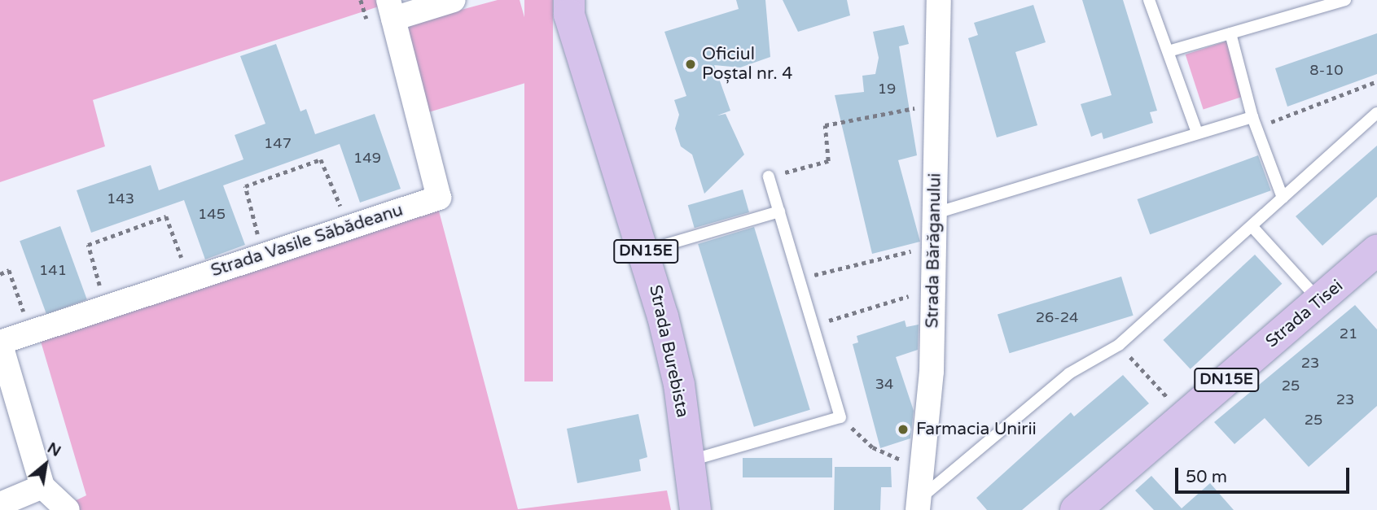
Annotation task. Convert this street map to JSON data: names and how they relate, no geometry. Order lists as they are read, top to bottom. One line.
{"streets":{"main road":["DN15E","Strada Tisei","Strada Burebista"],"street":["Strada Vasile Săbădeanu","Strada Bărăganului"]},"places":["Oficiul Poștal nr. 4","Farmacia Unirii"],"house_numbers":["8-10","19","147","149","143","145","141","26-24","21","23","34","25","23","25"],"scale_bar":"50 m","north":"top right"}
